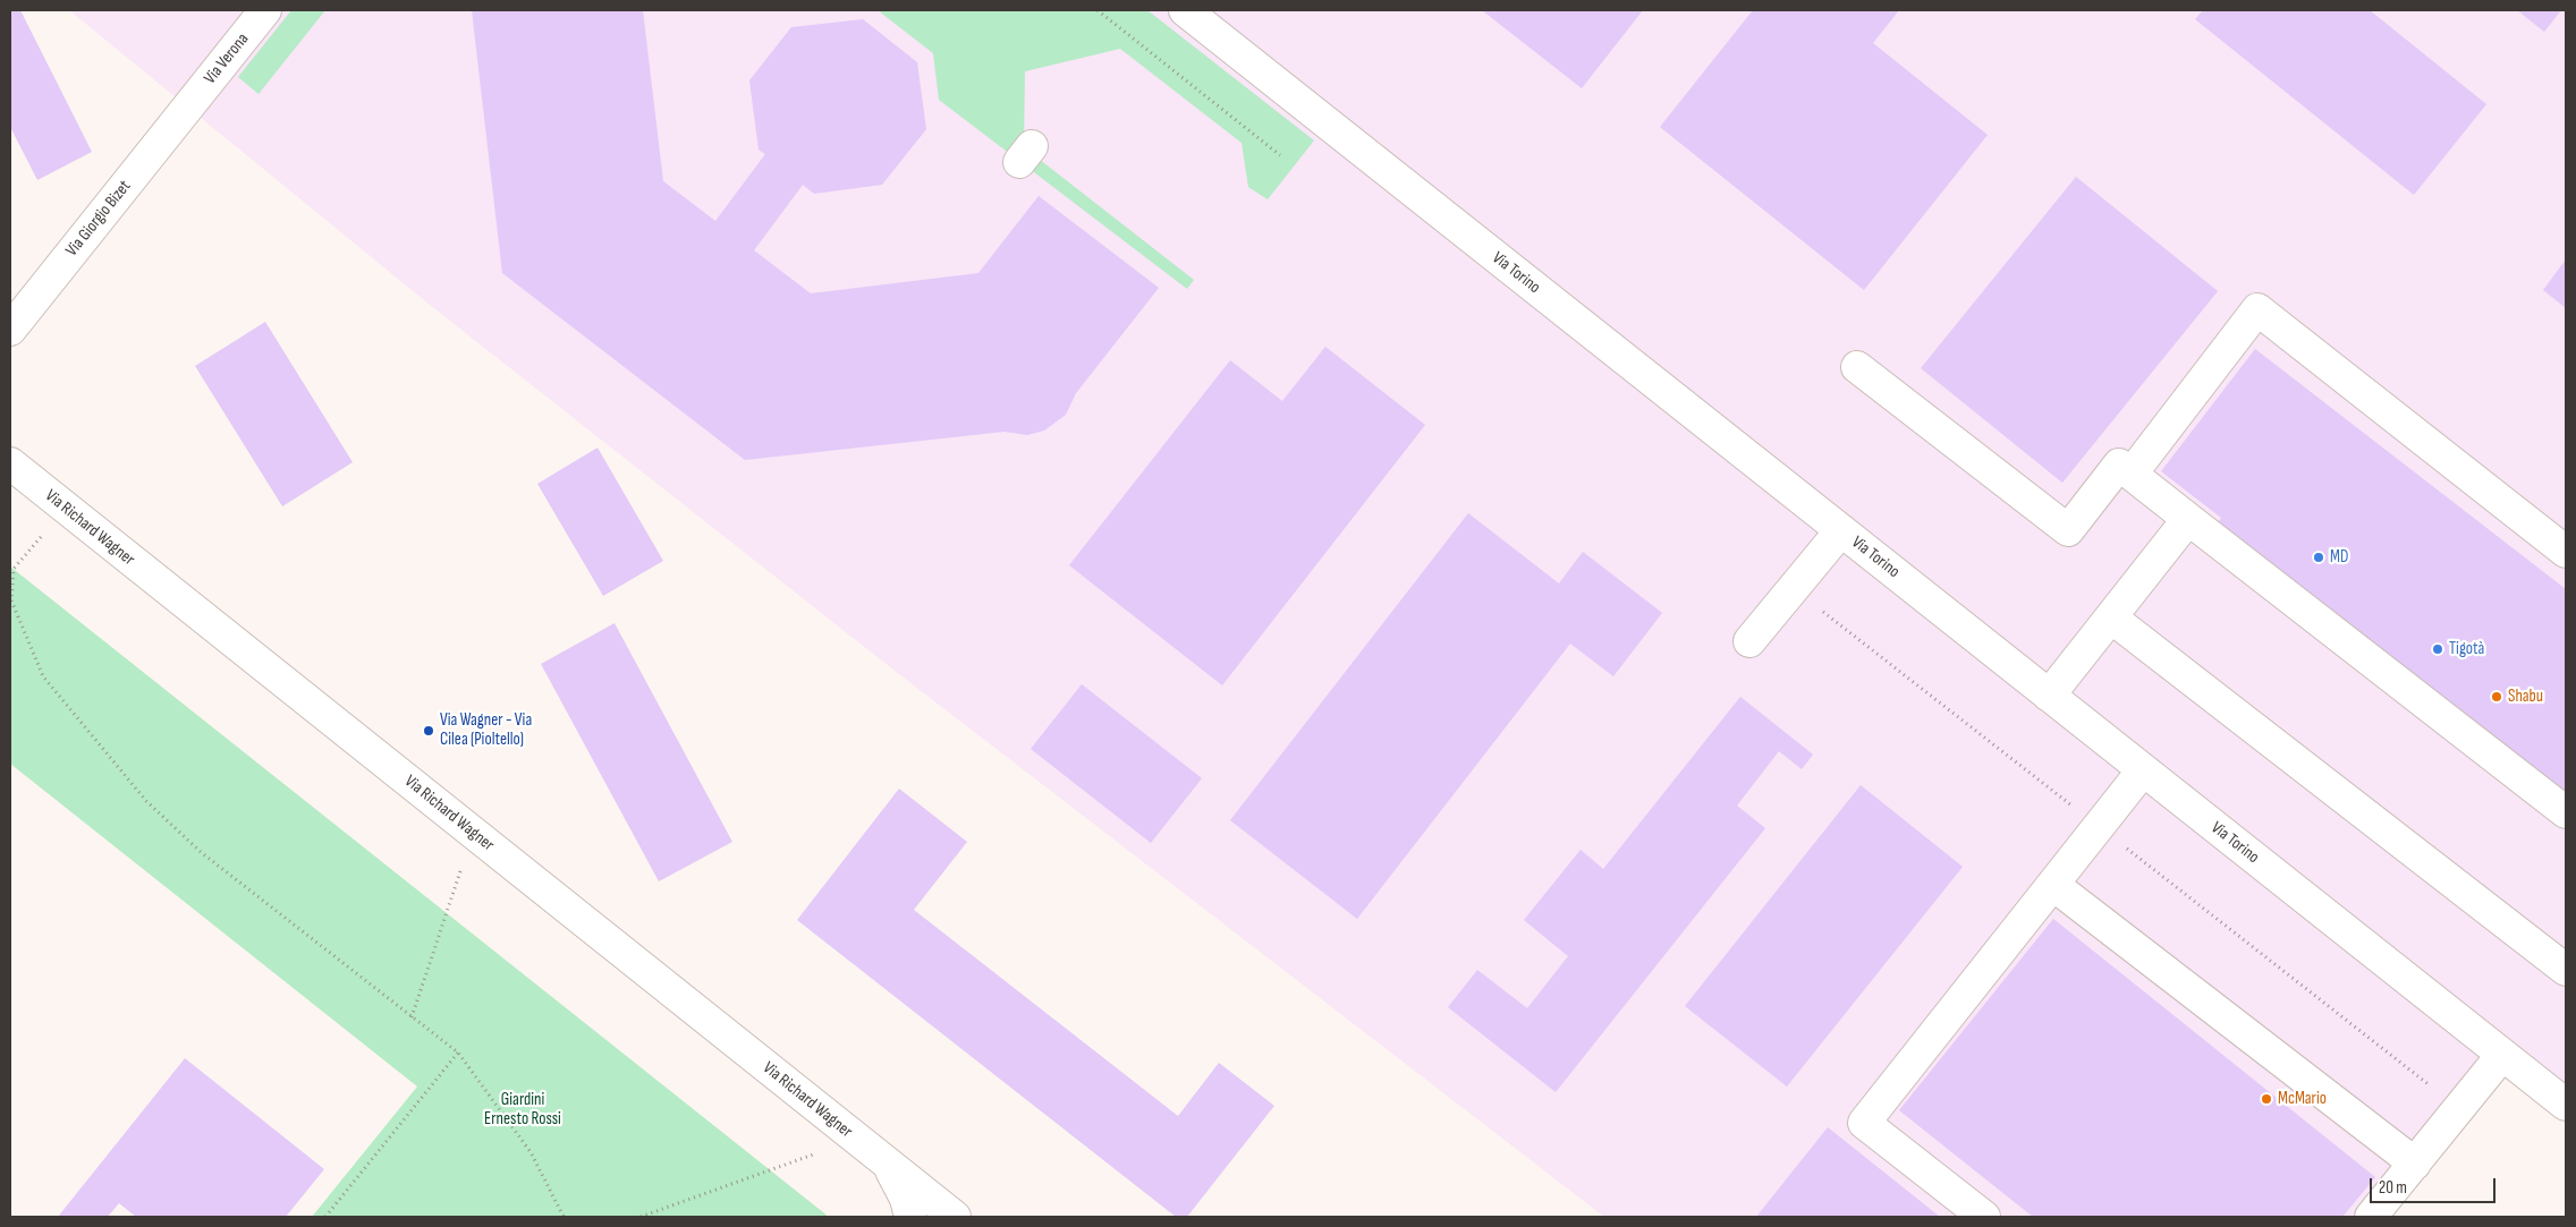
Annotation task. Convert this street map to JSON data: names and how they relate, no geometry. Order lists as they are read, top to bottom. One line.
{"streets":{"street":["Via Verona","Via Giorgio Bizet","Via Torino","Via Richard Wagner"]},"crossings":[["Via Verona","Via Giorgio Bizet"]],"parks":["Giardini Ernesto Rossi"],"places":["MD","Tigotà","Shabu","Via Wagner - Via Cilea (Pioltello)","McMario"],"scale_bar":"20 m"}
